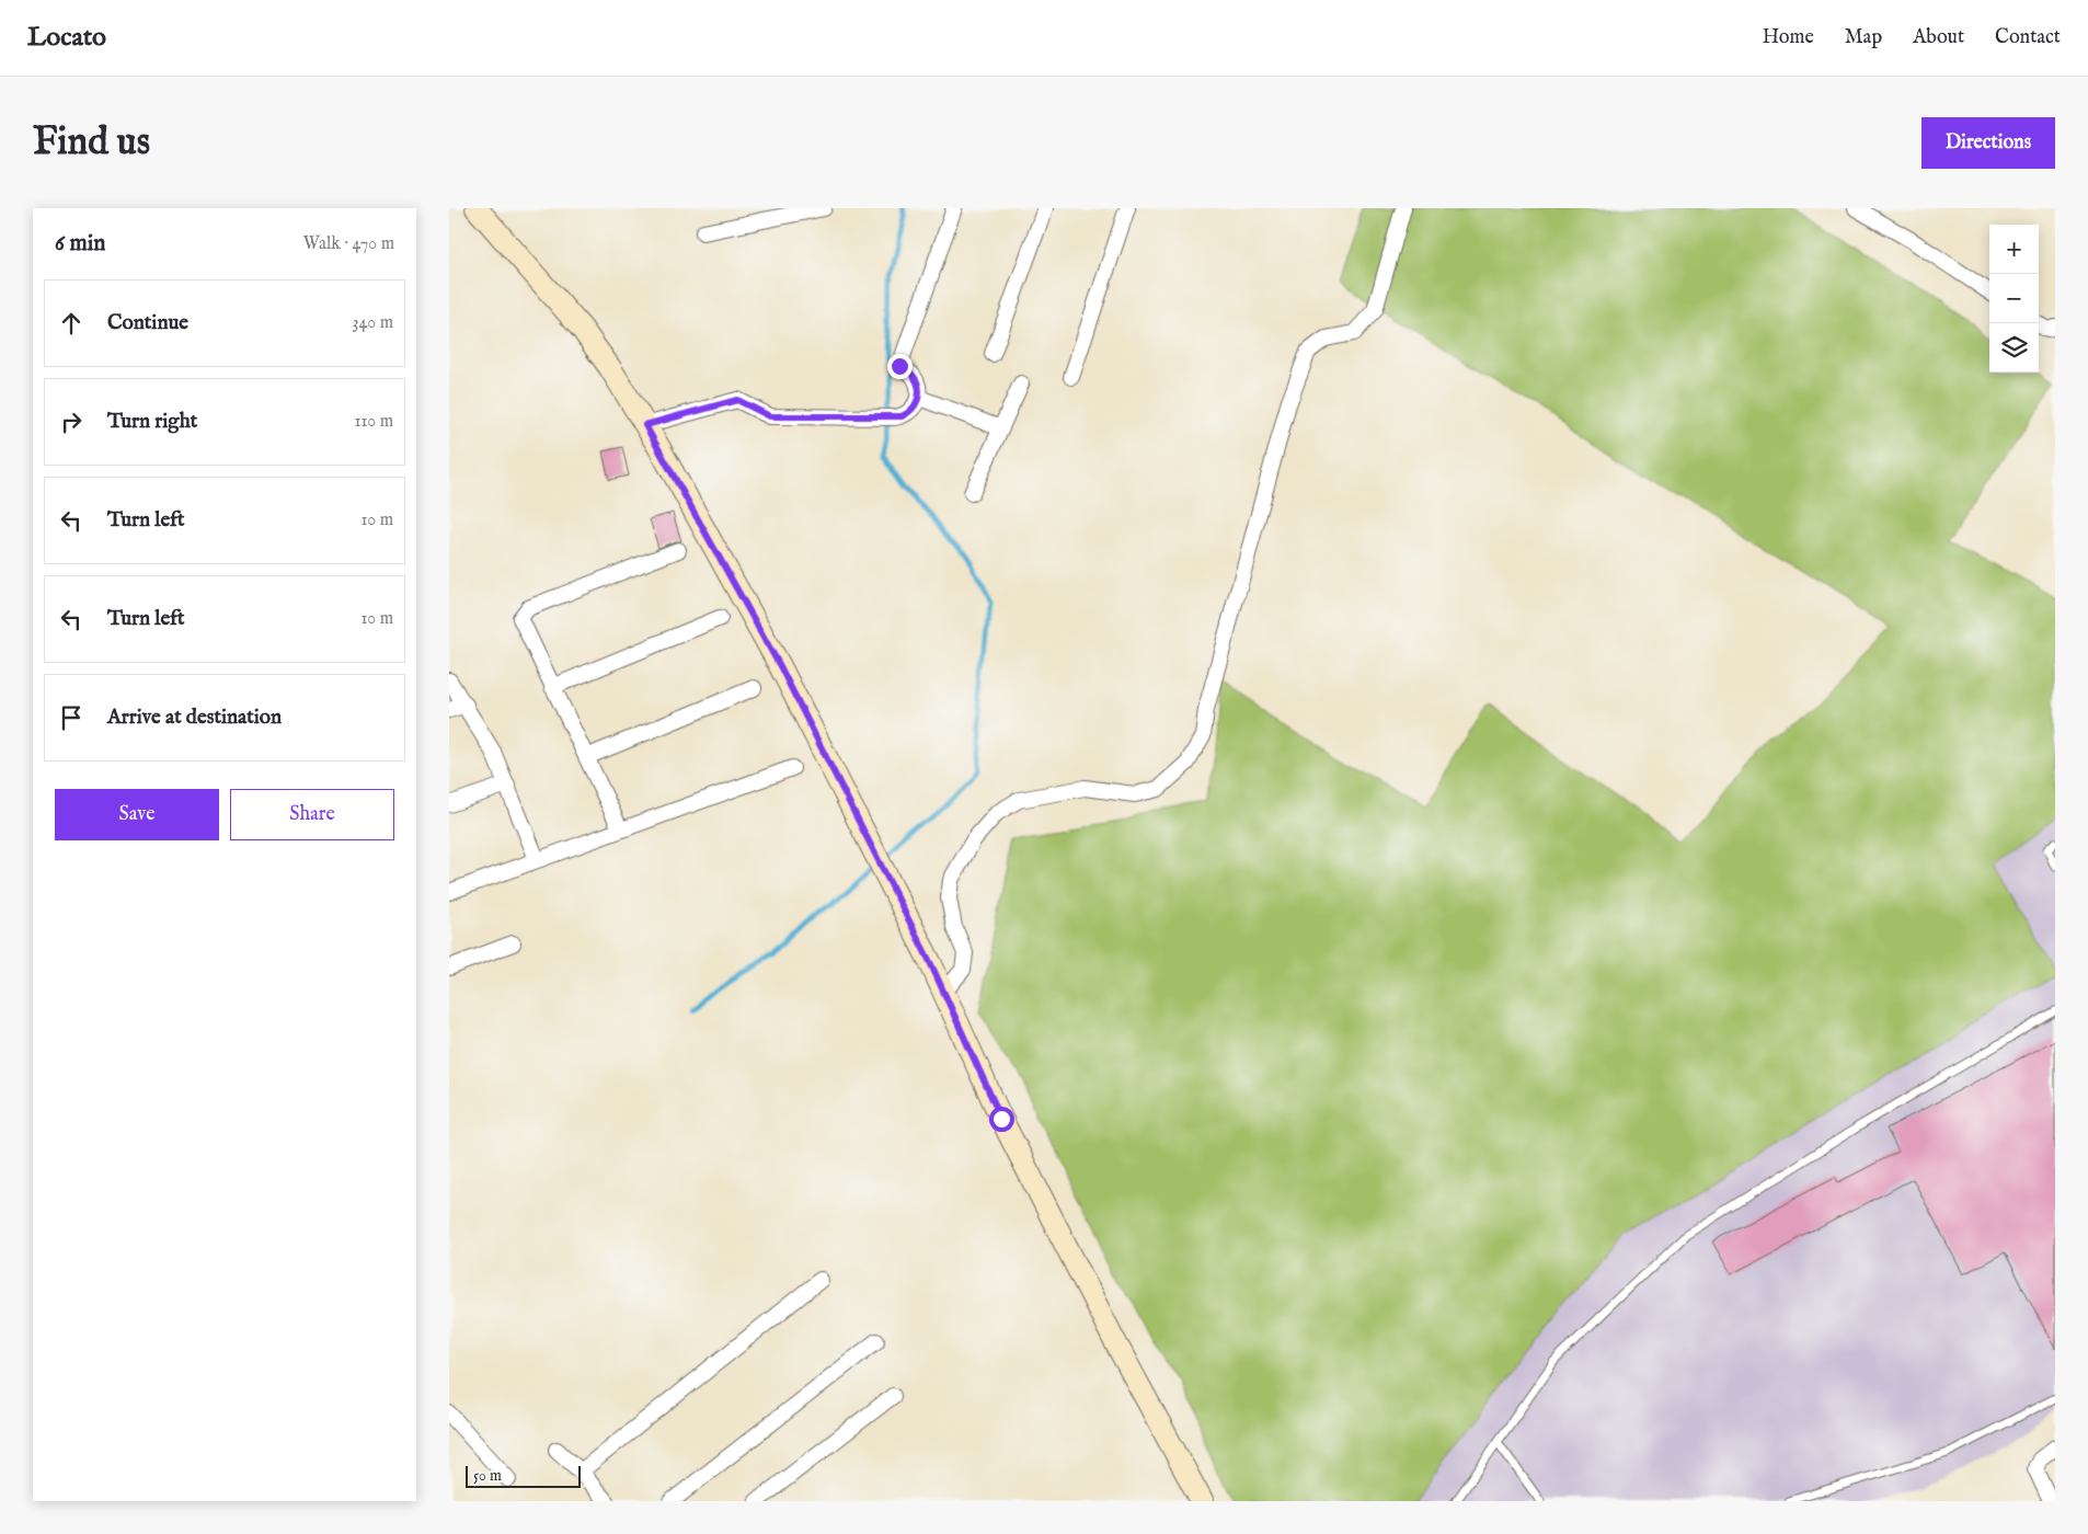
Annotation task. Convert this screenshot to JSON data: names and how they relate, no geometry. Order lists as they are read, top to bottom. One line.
{"scale_bar":"50 m","page":{"header":"Locato","nav":["Home","Map","About","Contact"],"buttons":["Directions",["Save","Share"]],"title":"Find us","heading":["6 min","Walk · 470 m"],"map_buttons":["+","−"],"list":[["Continue","340 m"],["Turn right","110 m"],["Turn left","10 m"],["Turn left","10 m"],"Arrive at destination"],"scale":"50 m"}}
